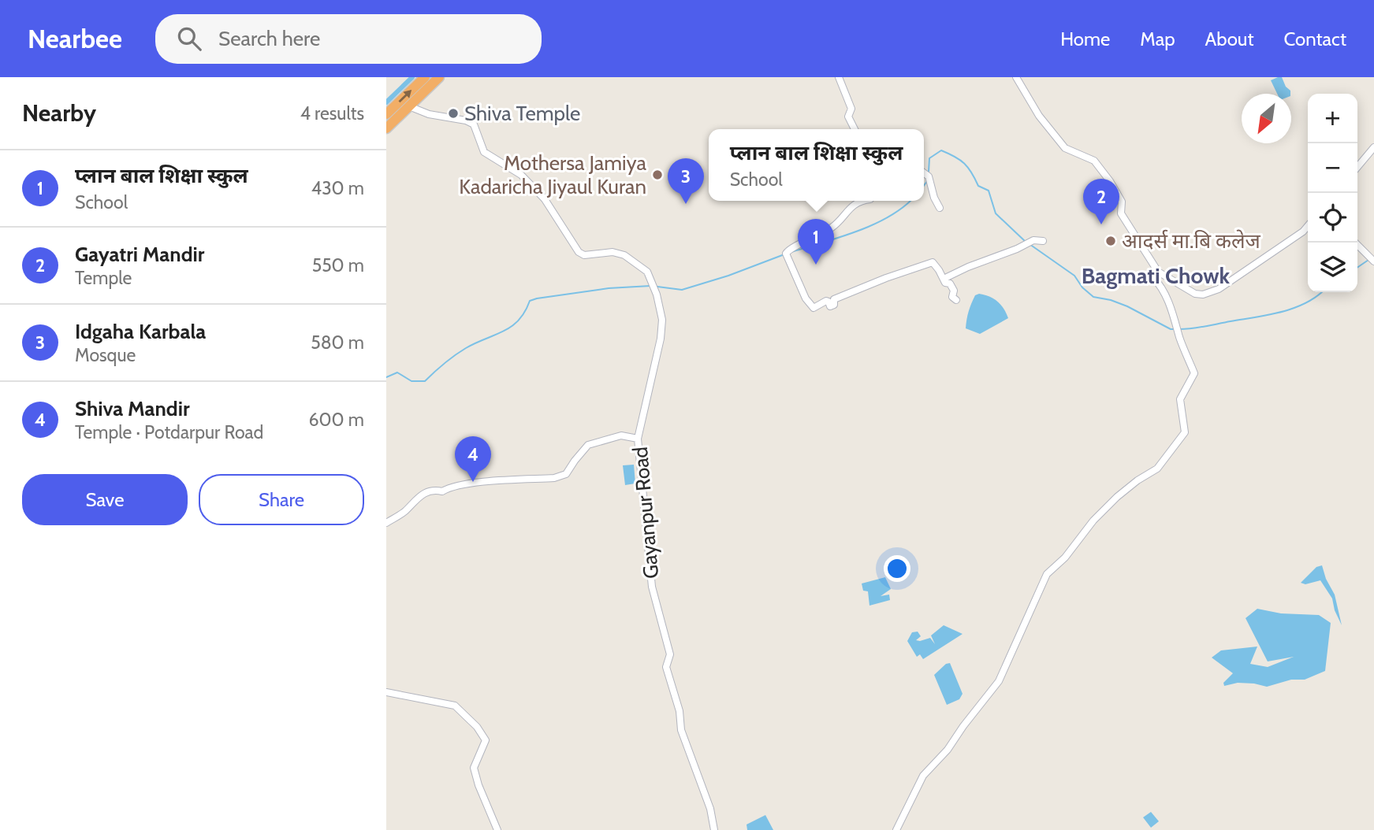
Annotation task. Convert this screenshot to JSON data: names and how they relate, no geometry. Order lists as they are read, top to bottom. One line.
{"streets":{"street":["Gayanpur Road"]},"districts":["Bagmati Chowk"],"places":["Shiva Temple","Mothersa Jamiya Kadaricha Jiyaul Kuran","आदर्स मा.बि कलेज"],"north":"bottom left","page":{"header":"Nearbee","search":"Search here","nav":["Home","Map","About","Contact"],"heading":["Nearby","4 results"],"map_buttons":["+","−"],"popup":["प्लान बाल शिक्षा स्कुल","School"],"list":[{"mark":"1","name":"प्लान बाल शिक्षा स्कुल","note":"School","value":"430 m"},{"mark":"2","name":"Gayatri Mandir","note":"Temple","value":"550 m"},{"mark":"3","name":"Idgaha Karbala","note":"Mosque","value":"580 m"},{"mark":"4","name":"Shiva Mandir","note":"Temple · Potdarpur Road","value":"600 m"}],"pins":["3","2","1","4"],"buttons":["Save","Share"]}}
